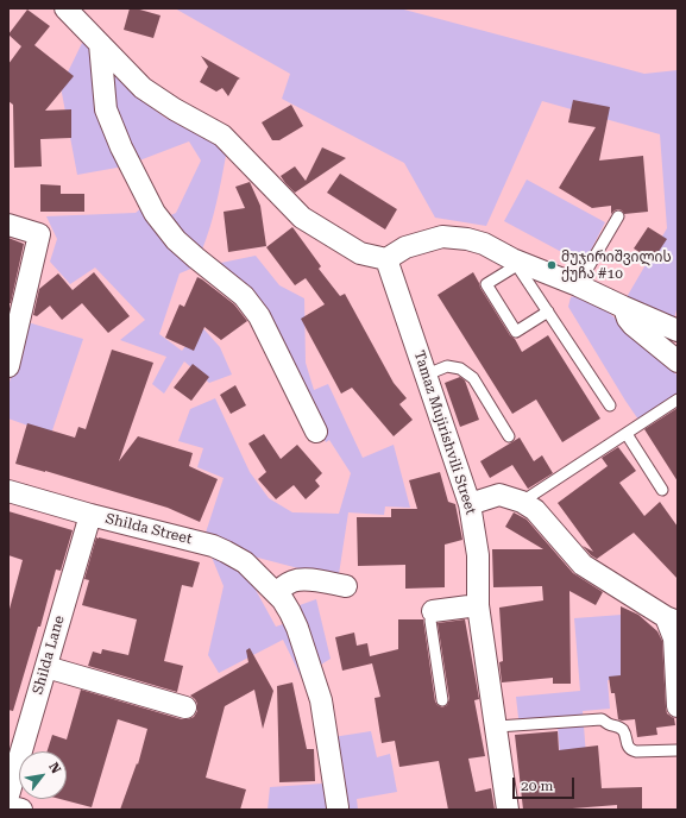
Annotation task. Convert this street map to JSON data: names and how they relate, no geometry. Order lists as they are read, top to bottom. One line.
{"streets":{"street":["Tamaz Mujirishvili Street","Shilda Street","Shilda Lane"]},"crossings":[["Shilda Street","Shilda Lane"]],"places":["მუჯირიშვილის ქუჩა #10"],"scale_bar":"20 m","north":"top right"}
